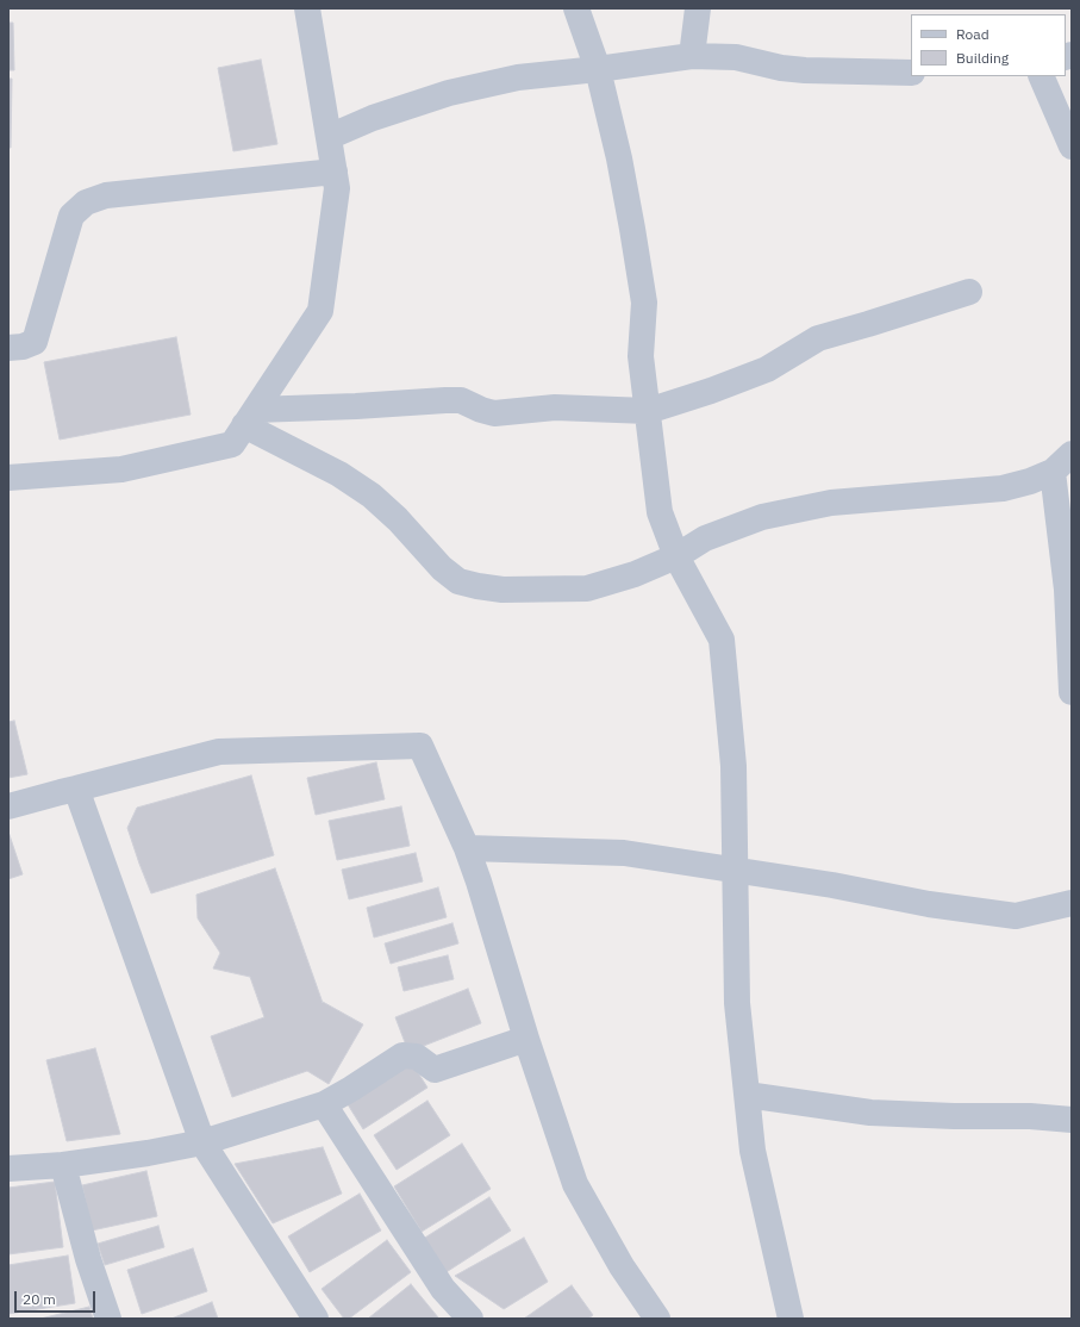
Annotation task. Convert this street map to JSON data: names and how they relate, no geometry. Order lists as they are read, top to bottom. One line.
{"legend":["Road","Building"],"scale_bar":"20 m"}
